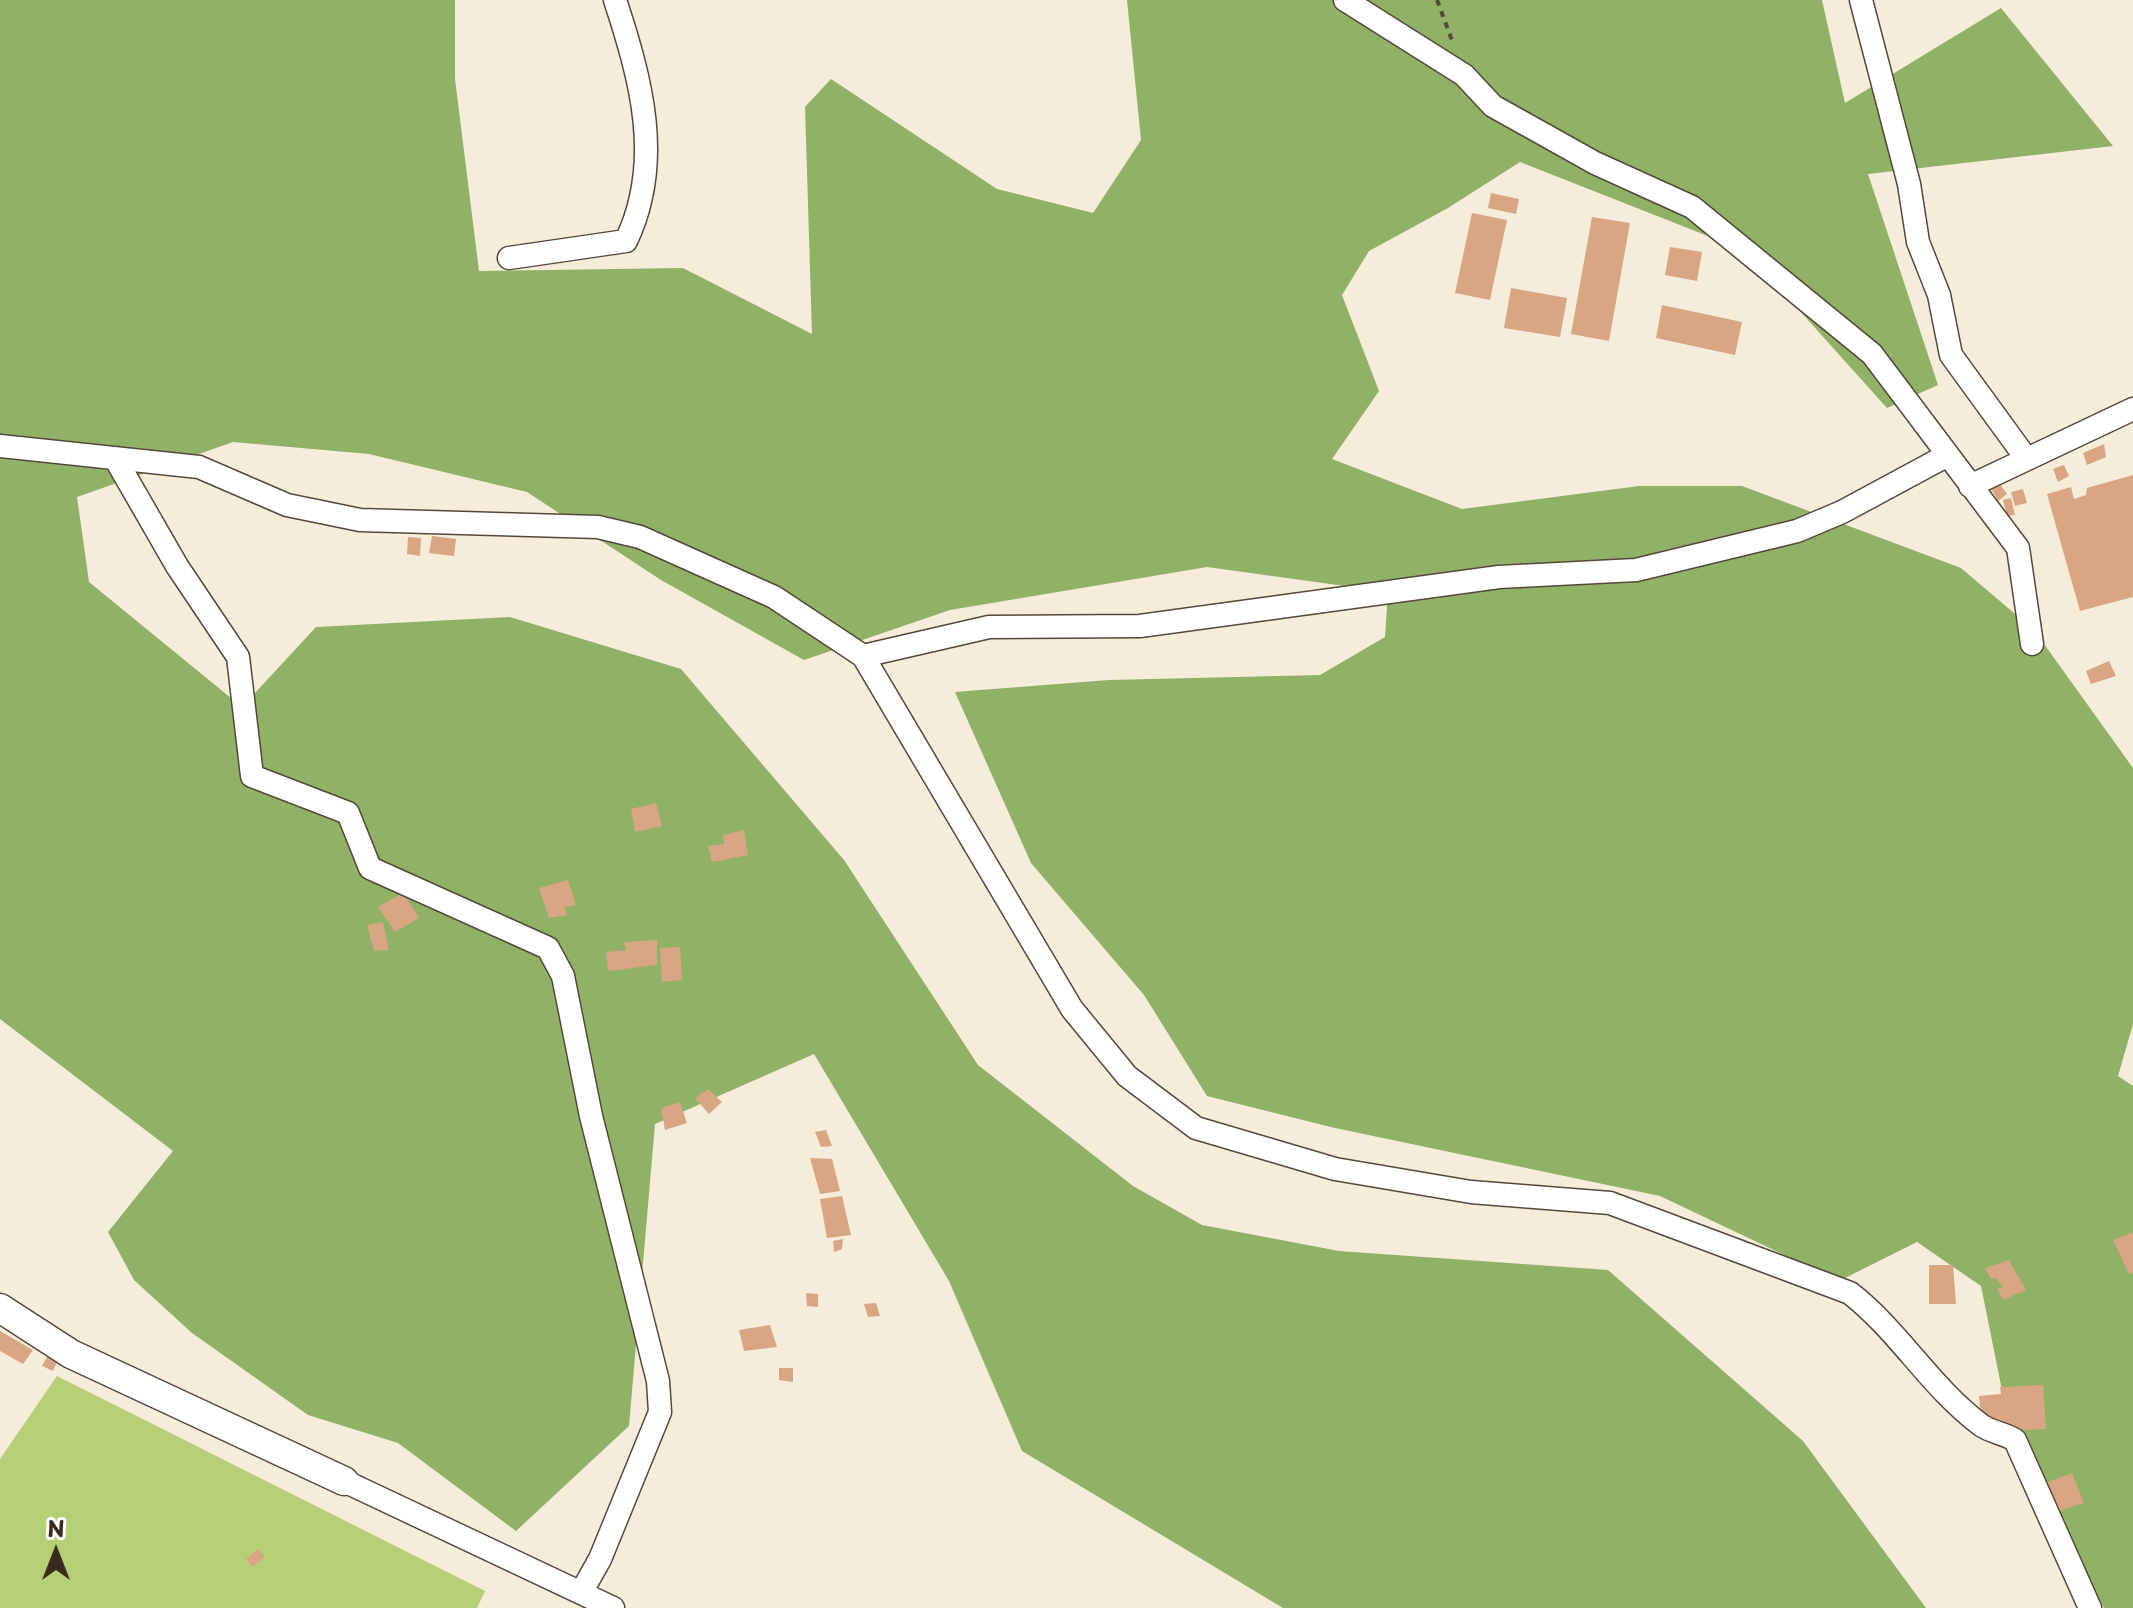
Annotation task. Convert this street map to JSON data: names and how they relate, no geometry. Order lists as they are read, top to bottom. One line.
{"north":"top"}
